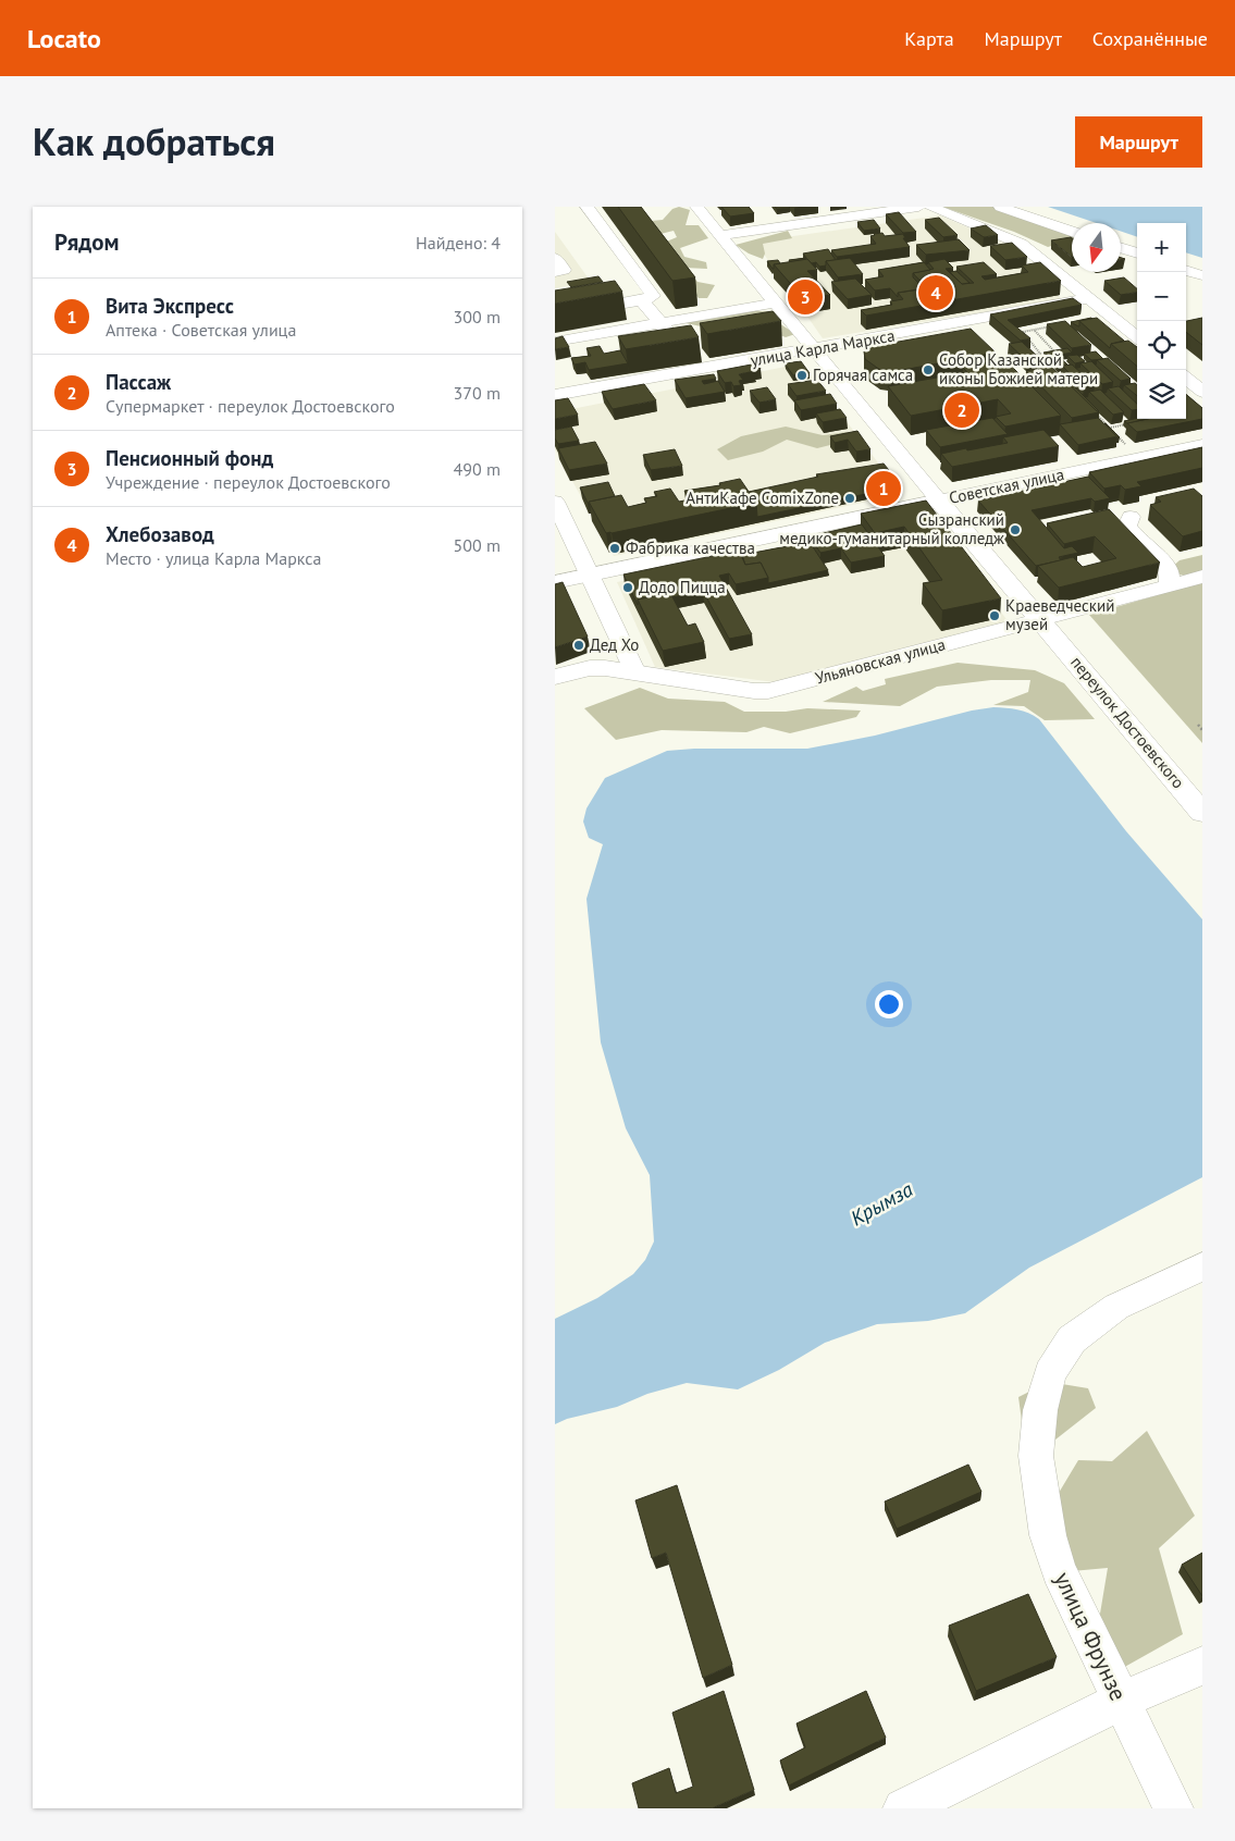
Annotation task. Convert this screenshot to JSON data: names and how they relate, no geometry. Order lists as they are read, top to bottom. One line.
{"streets":{"main road":["Советская улица","Ульяновская улица","переулок Достоевского"],"street":["улица Карла Маркса","улица Фрунзе"]},"crossings":[["улица Карла Маркса","переулок Достоевского"],["Советская улица","переулок Достоевского"],["Ульяновская улица","переулок Достоевского"]],"water":["Крымза"],"places":["Собор Казанской иконы Божией матери","Горячая самса","АнтиКафе ComixZone","Сызранский медико-гуманитарный колледж","Фабрика качества","Додо Пицца","Краеведческий музей","Дед Хо"],"north":"bottom","page":{"header":"Locato","nav":["Карта","Маршрут","Сохранённые"],"title":"Как добраться","buttons":"Маршрут","heading":["Рядом","Найдено: 4"],"map_buttons":["+","−"],"pins":["4","3","2","1"],"list":[{"mark":"1","name":"Вита Экспресс","note":"Аптека · Советская улица","value":"300 m"},{"mark":"2","name":"Пассаж","note":"Супермаркет · переулок Достоевского","value":"370 m"},{"mark":"3","name":"Пенсионный фонд","note":"Учреждение · переулок Достоевского","value":"490 m"},{"mark":"4","name":"Хлебозавод","note":"Место · улица Карла Маркса","value":"500 m"}]}}
